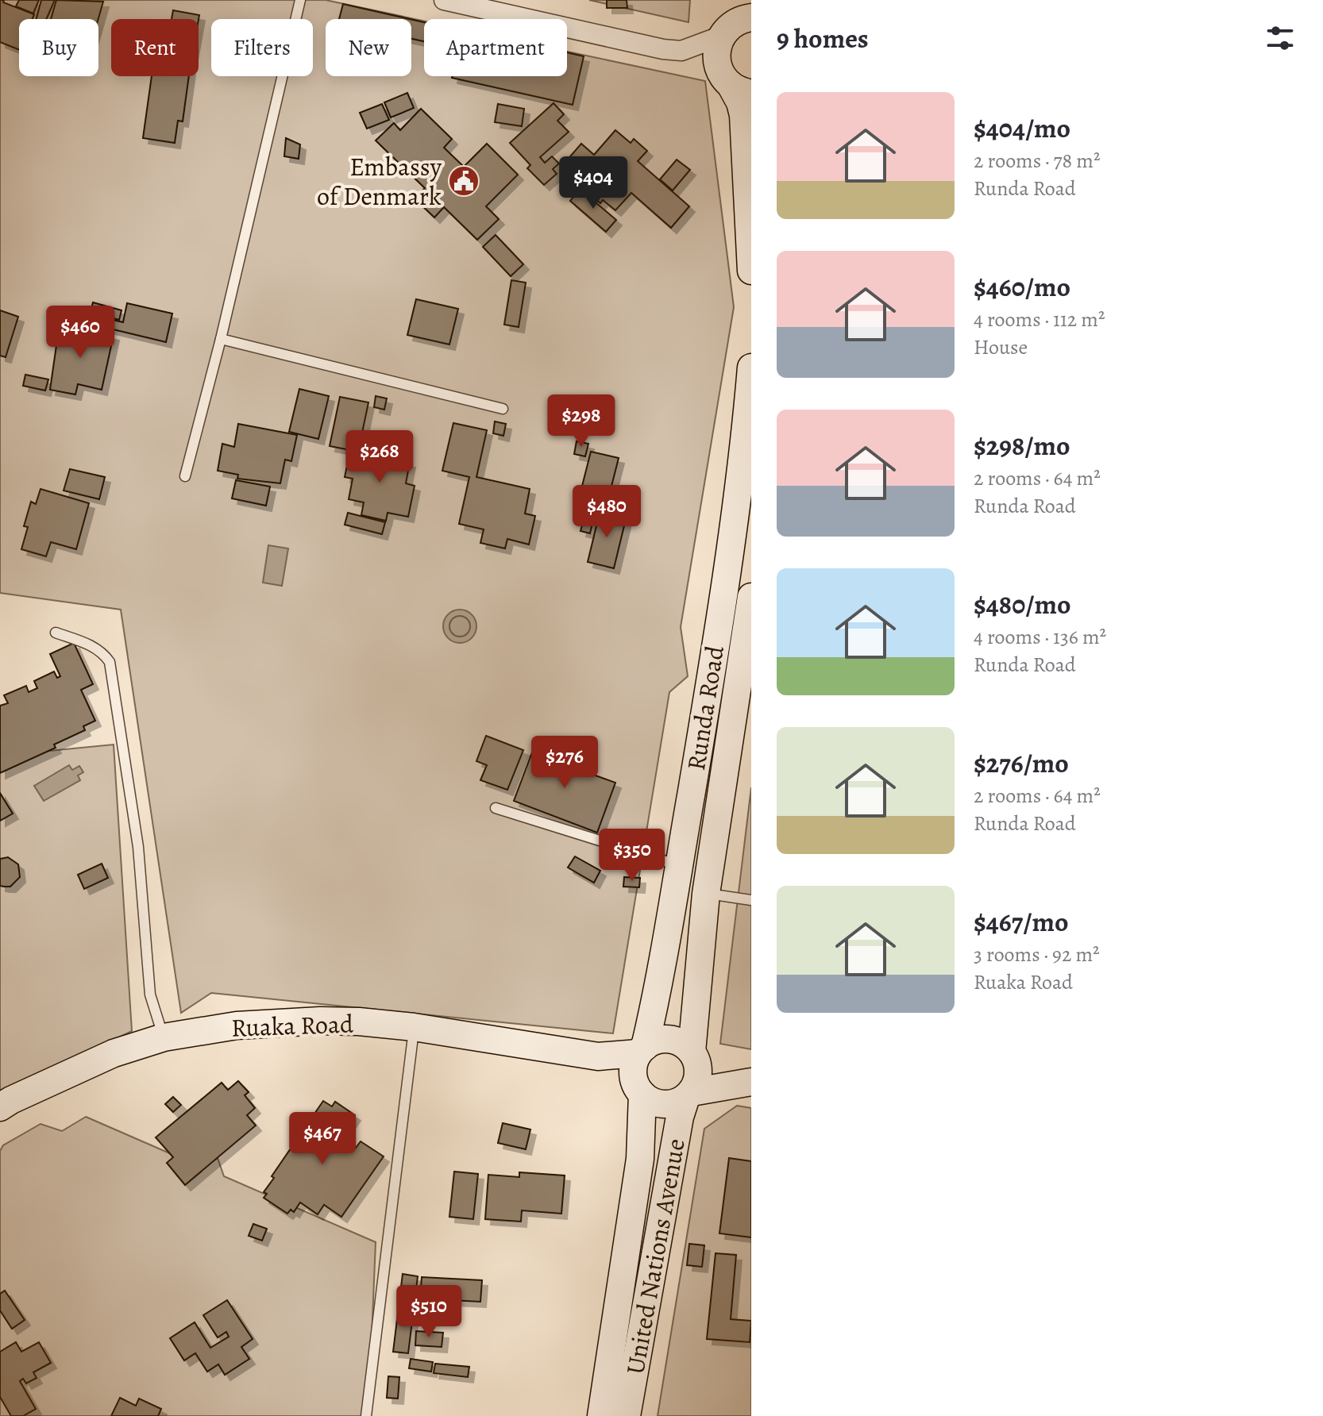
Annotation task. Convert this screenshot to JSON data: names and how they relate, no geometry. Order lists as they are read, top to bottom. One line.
{"streets":{"street":["Runda Road","Ruaka Road","United Nations Avenue"]},"crossings":[["Runda Road","Ruaka Road"],["Runda Road","United Nations Avenue"],["Ruaka Road","United Nations Avenue"]],"places":{"public building":["Embassy of Denmark"]},"page":{"heading":"9 homes","chip":["Buy","Rent","Filters","New","Apartment"],"list":[{"name":"$404/mo","note":"2 rooms · 78 m² · Runda Road"},{"name":"$460/mo","note":"4 rooms · 112 m² · House"},{"name":"$298/mo","note":"2 rooms · 64 m² · Runda Road"},{"name":"$480/mo","note":"4 rooms · 136 m² · Runda Road"},{"name":"$276/mo","note":"2 rooms · 64 m² · Runda Road"},{"name":"$467/mo","note":"3 rooms · 92 m² · Ruaka Road"}],"price":["$404","$460","$298","$268","$480","$276","$350","$467","$510"]}}
